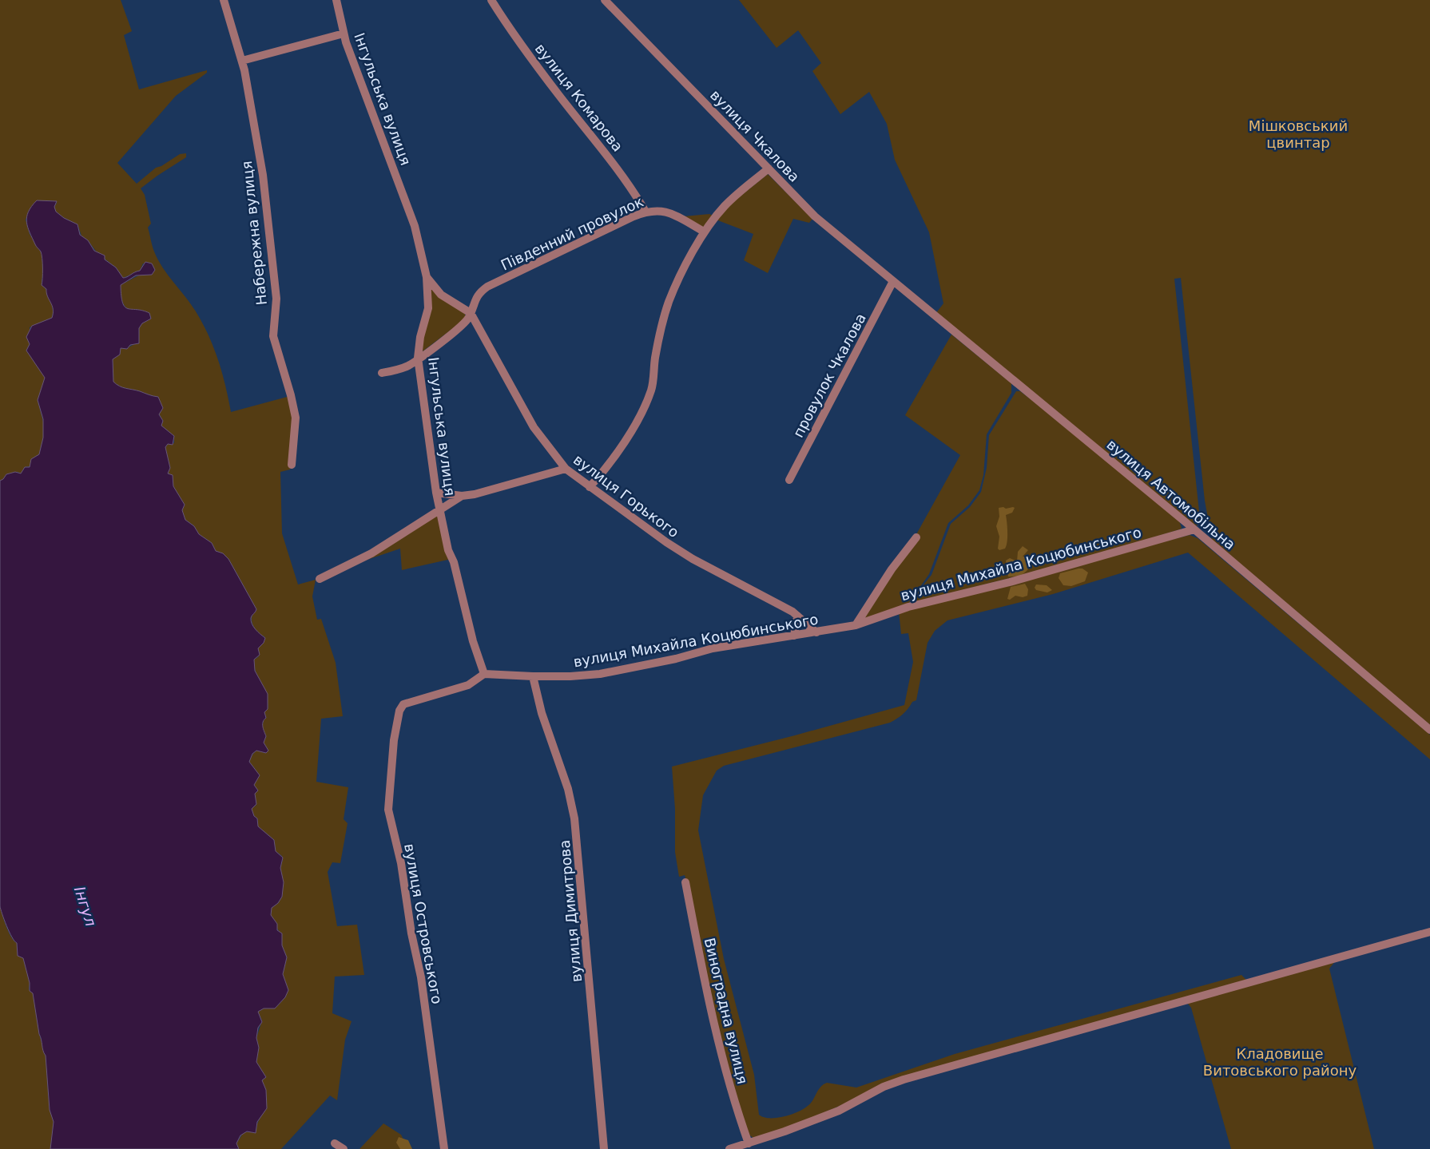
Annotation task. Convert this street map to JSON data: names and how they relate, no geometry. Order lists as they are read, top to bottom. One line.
{"streets":{"street":["вулиця Комарова","Інгульська вулиця","вулиця Чкалова","Набережна вулиця","Південний провулок","провулок Чкалова","вулиця Автомобільна","вулиця Горького","вулиця Михайла Коцюбинського","вулиця Димитрова","вулиця Островського","Виноградна вулиця"]},"crossings":[["вулиця Комарова","Південний провулок"],["Інгульська вулиця","Південний провулок"],["Інгульська вулиця","вулиця Горького"],["Інгульська вулиця","вулиця Михайла Коцюбинського"],["Інгульська вулиця","вулиця Островського"],["вулиця Чкалова","провулок Чкалова"],["вулиця Чкалова","вулиця Автомобільна"],["Південний провулок","вулиця Горького"],["провулок Чкалова","вулиця Автомобільна"],["вулиця Автомобільна","вулиця Михайла Коцюбинського"],["вулиця Горького","вулиця Михайла Коцюбинського"],["вулиця Михайла Коцюбинського","вулиця Димитрова"],["вулиця Михайла Коцюбинського","вулиця Островського"]],"water":["Інгул"],"parks":["Мішковський цвинтар","Кладовище Витовського району"]}
